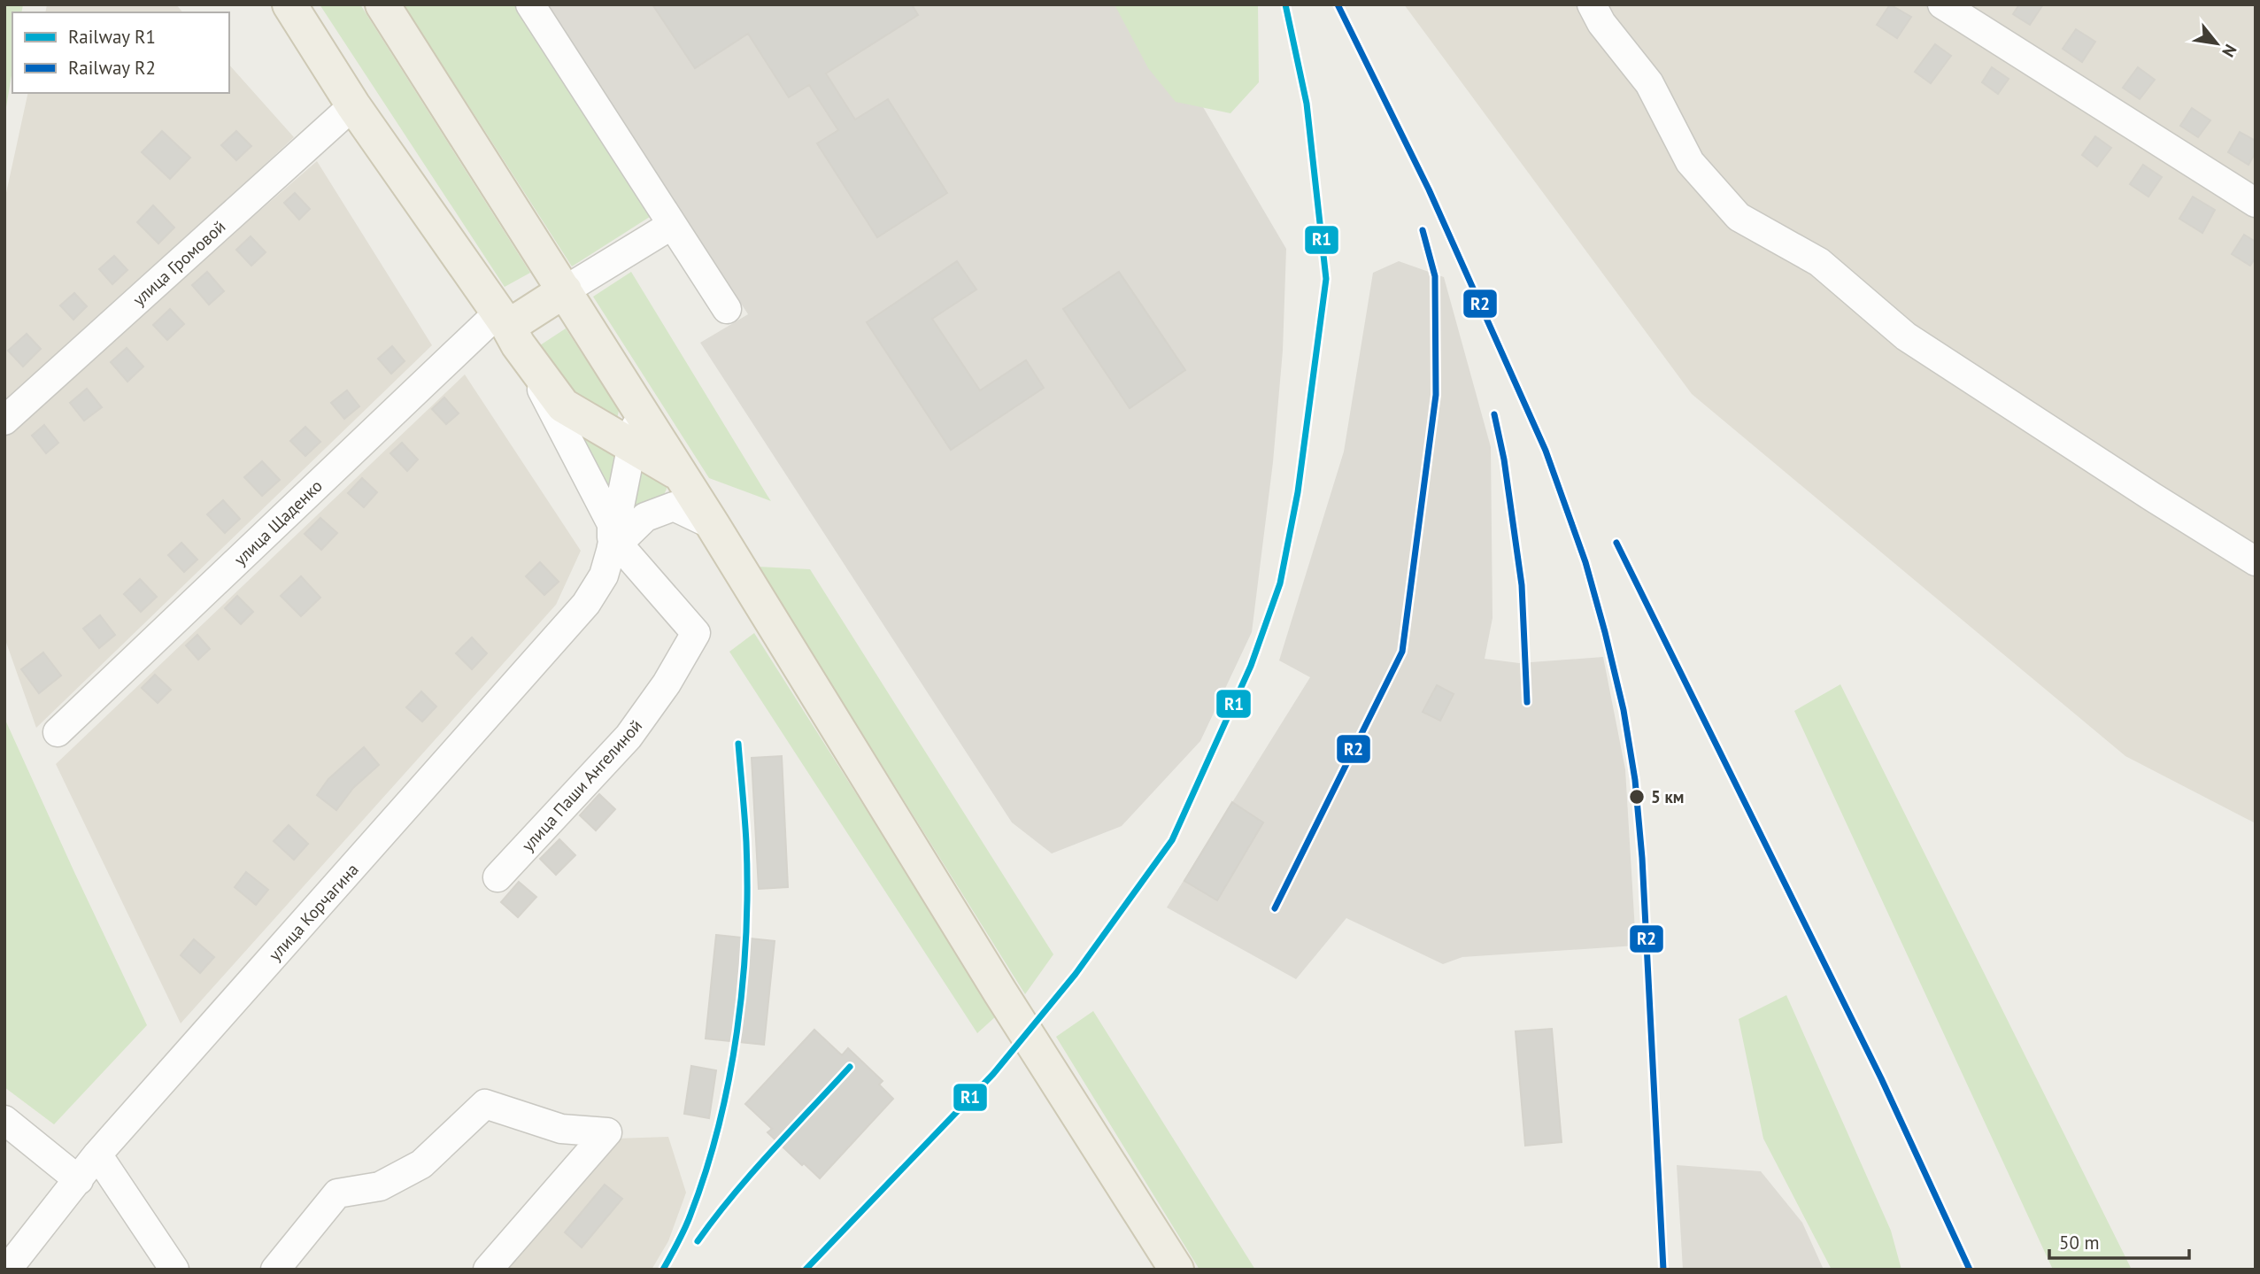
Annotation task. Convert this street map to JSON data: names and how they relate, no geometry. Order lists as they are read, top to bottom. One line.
{"streets":{"street":["улица Громовой","улица Щаденко","улица Паши Ангелиной","улица Корчагина"]},"crossings":[["улица Паши Ангелиной","улица Корчагина"]],"places":["5 км"],"lines":["rail line R1","rail line R2"],"legend":["Railway R1","Railway R2"],"scale_bar":"50 m","north":"bottom right"}
